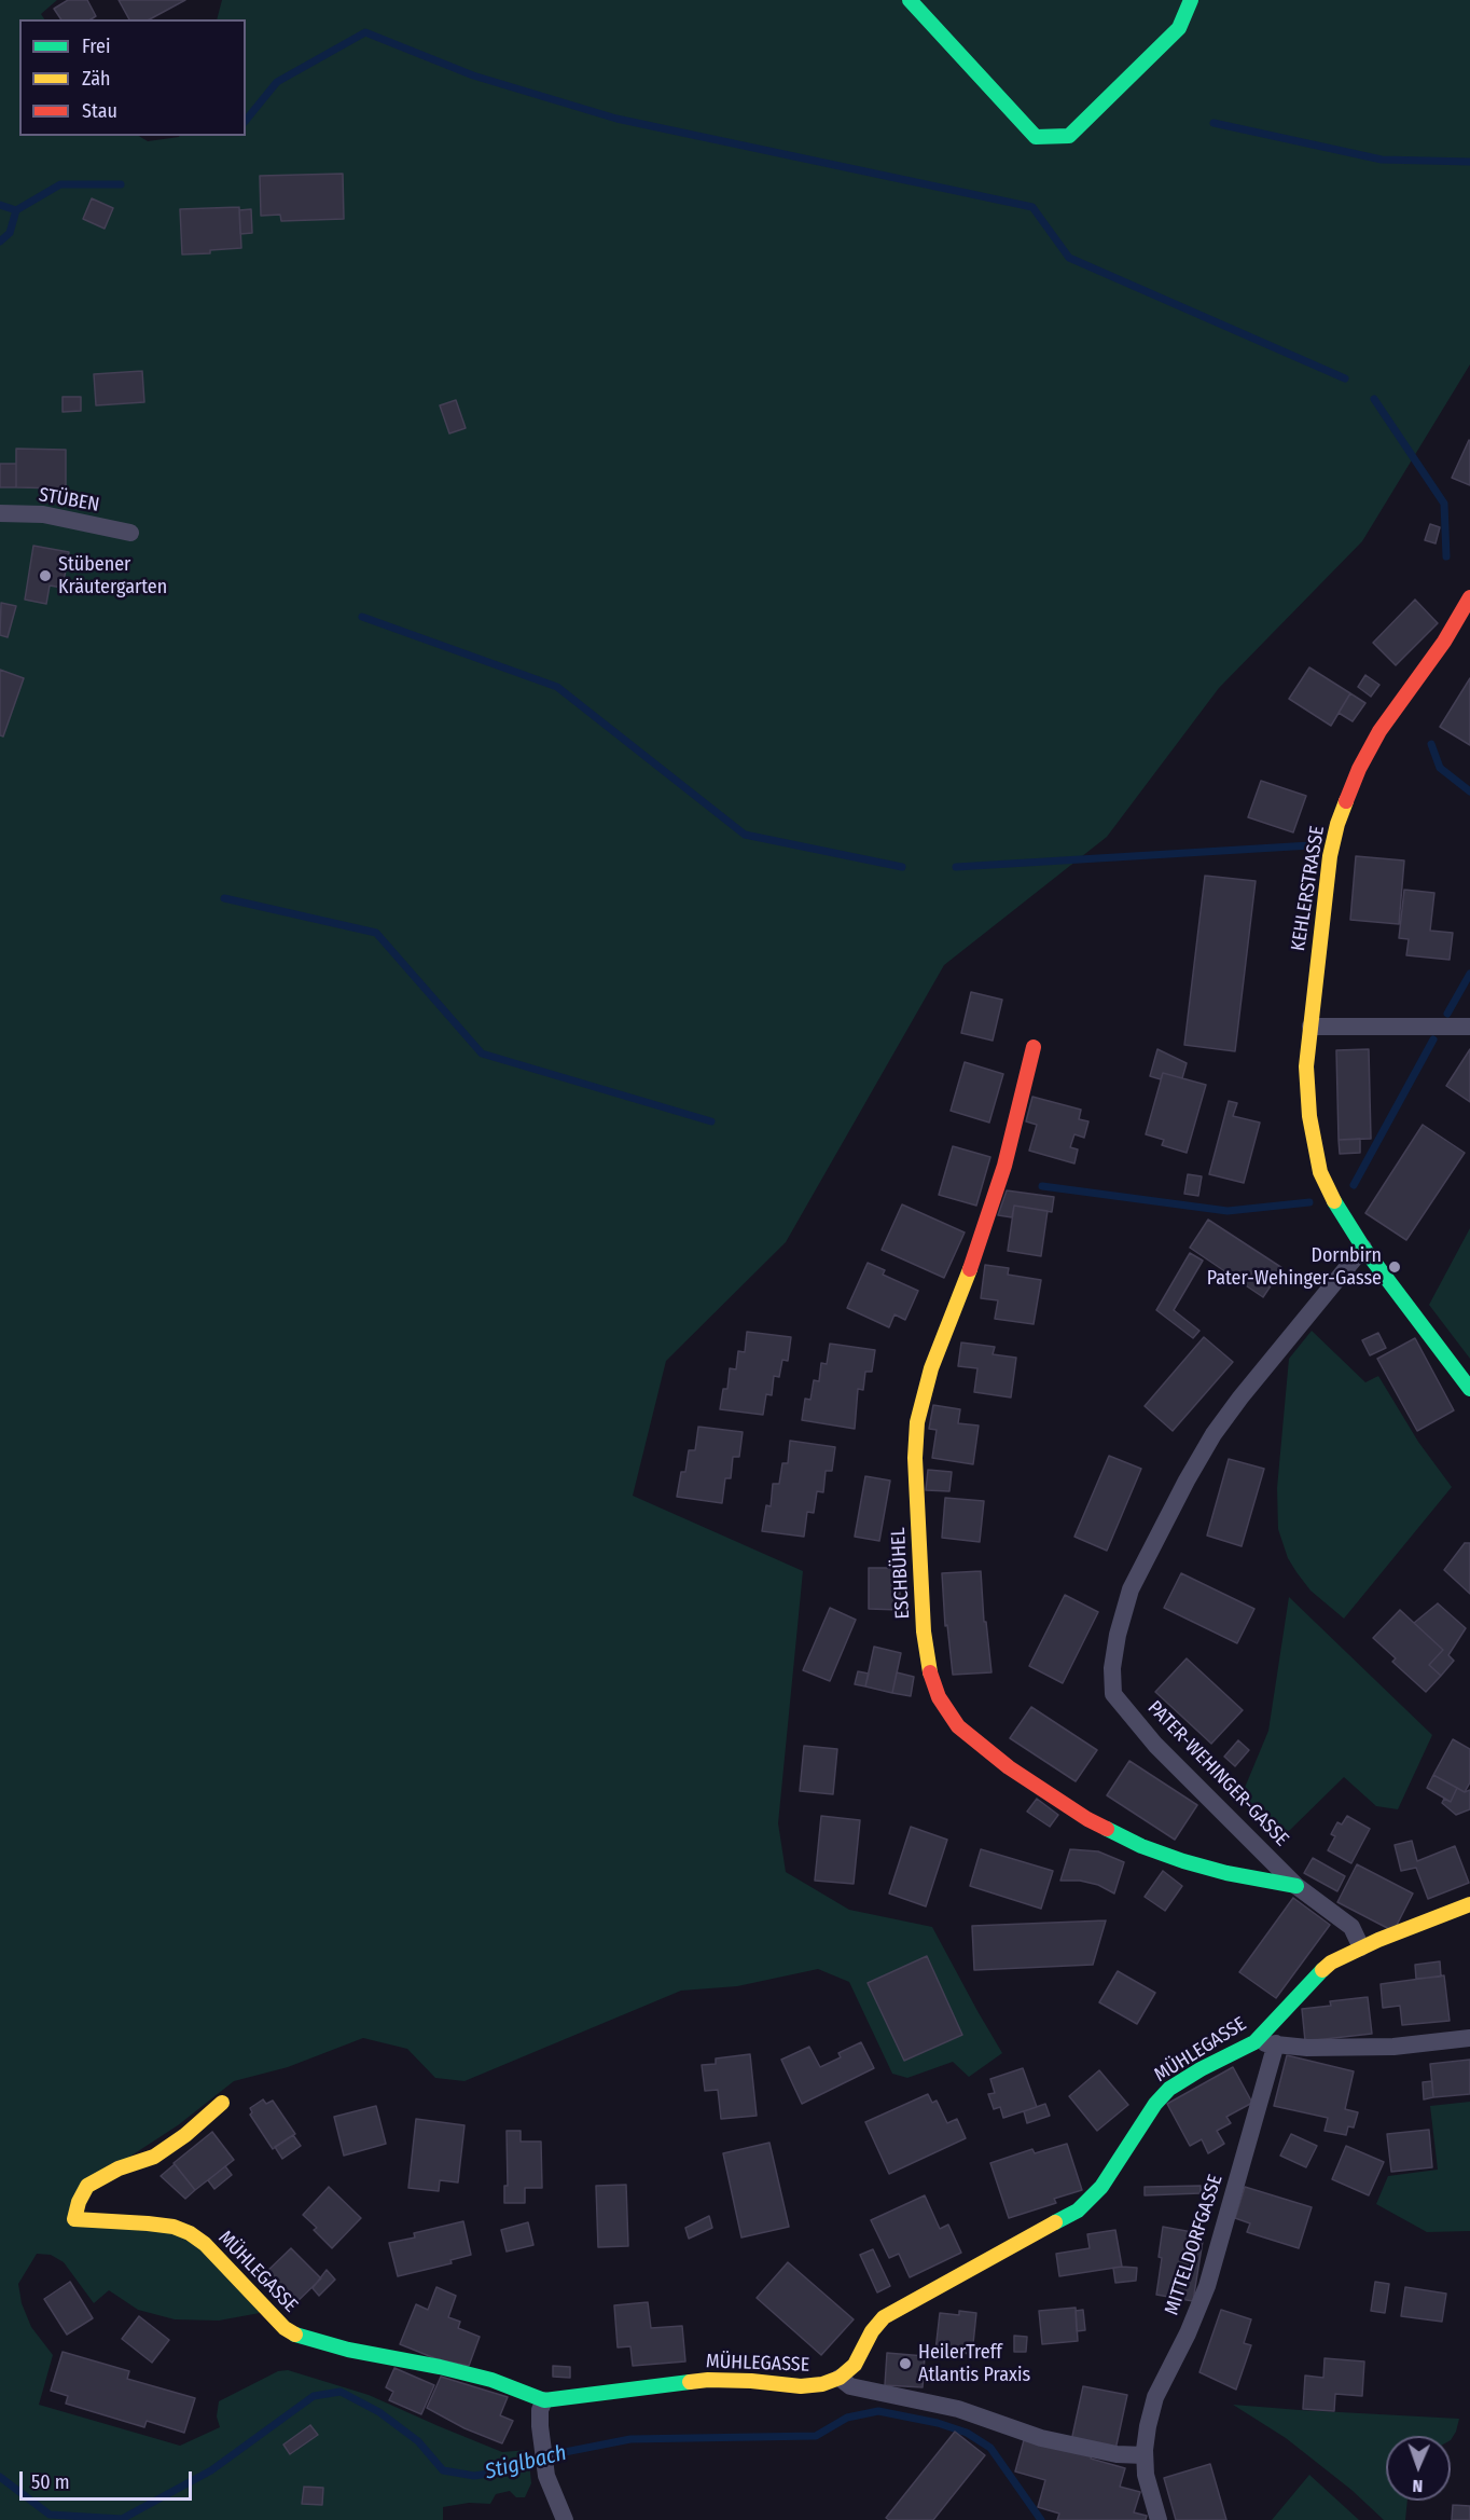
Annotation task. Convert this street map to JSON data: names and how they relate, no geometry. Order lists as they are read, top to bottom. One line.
{"streets":{"street":["STÜBEN","KEHLERSTRASSE","ESCHBÜHEL","PATER-WEHINGER-GASSE","MÜHLEGASSE","MITTELDORFGASSE"]},"crossings":[["KEHLERSTRASSE","PATER-WEHINGER-GASSE"],["ESCHBÜHEL","PATER-WEHINGER-GASSE"],["PATER-WEHINGER-GASSE","MÜHLEGASSE"]],"water":["Stiglbach"],"places":["Stübener Kräutergarten","Dornbirn Pater-Wehinger-Gasse","HeilerTreff Atlantis Praxis"],"legend":["Frei","Zäh","Stau"],"scale_bar":"50 m","north":"bottom"}
